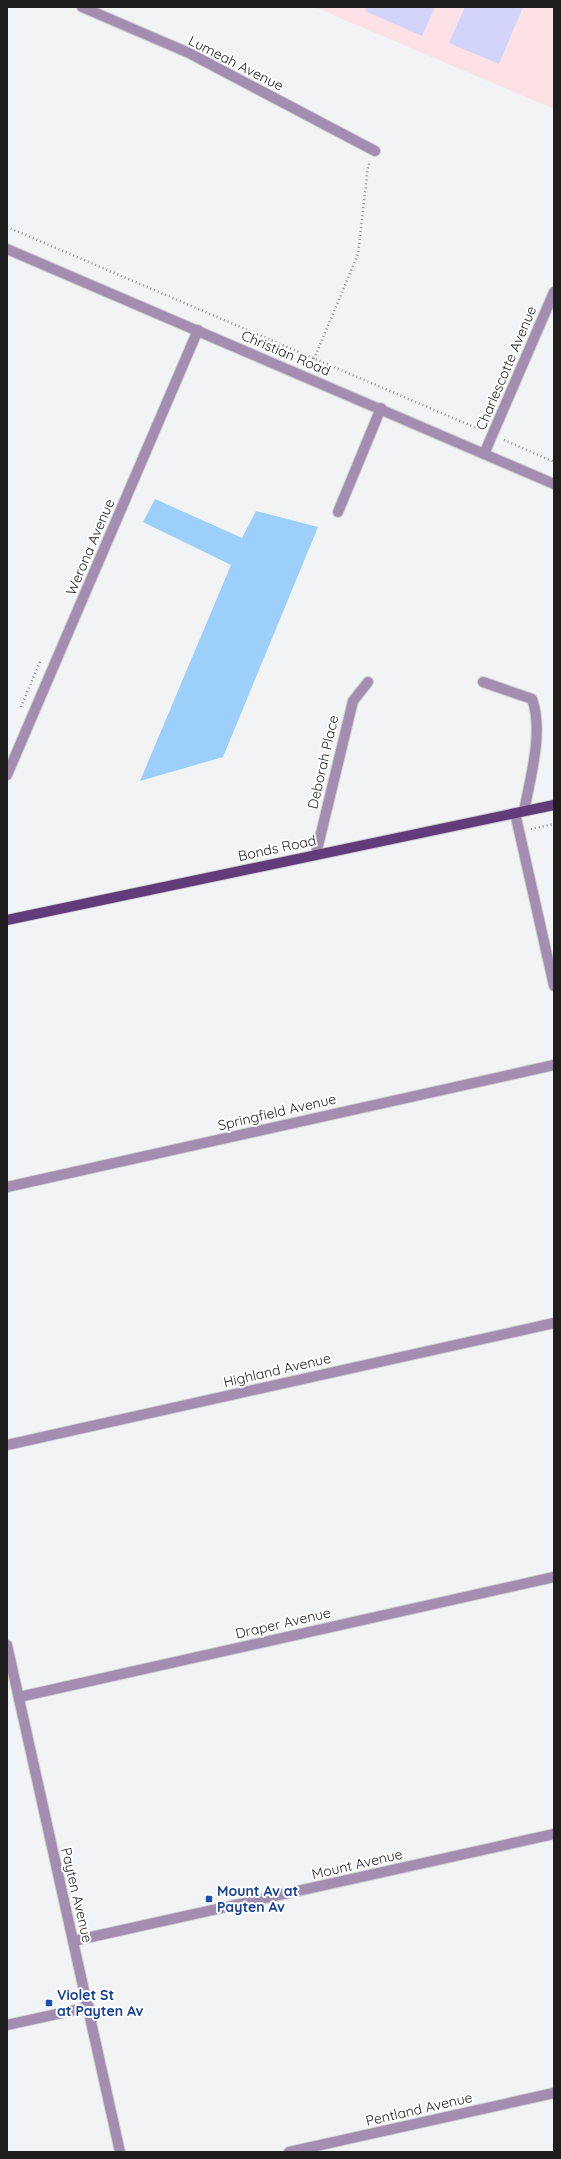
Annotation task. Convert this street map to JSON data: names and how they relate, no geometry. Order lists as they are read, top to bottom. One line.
{"streets":{"main road":["Bonds Road"],"street":["Lumeah Avenue","Christian Road","Charlescotte Avenue","Werona Avenue","Deborah Place","Springfield Avenue","Highland Avenue","Draper Avenue","Mount Avenue","Payten Avenue","Pentland Avenue"]},"crossings":[["Christian Road","Charlescotte Avenue"],["Christian Road","Werona Avenue"],["Deborah Place","Bonds Road"],["Draper Avenue","Payten Avenue"],["Mount Avenue","Payten Avenue"]],"places":{"transit":["Mount Av at Payten Av","Violet St at Payten Av"]}}
